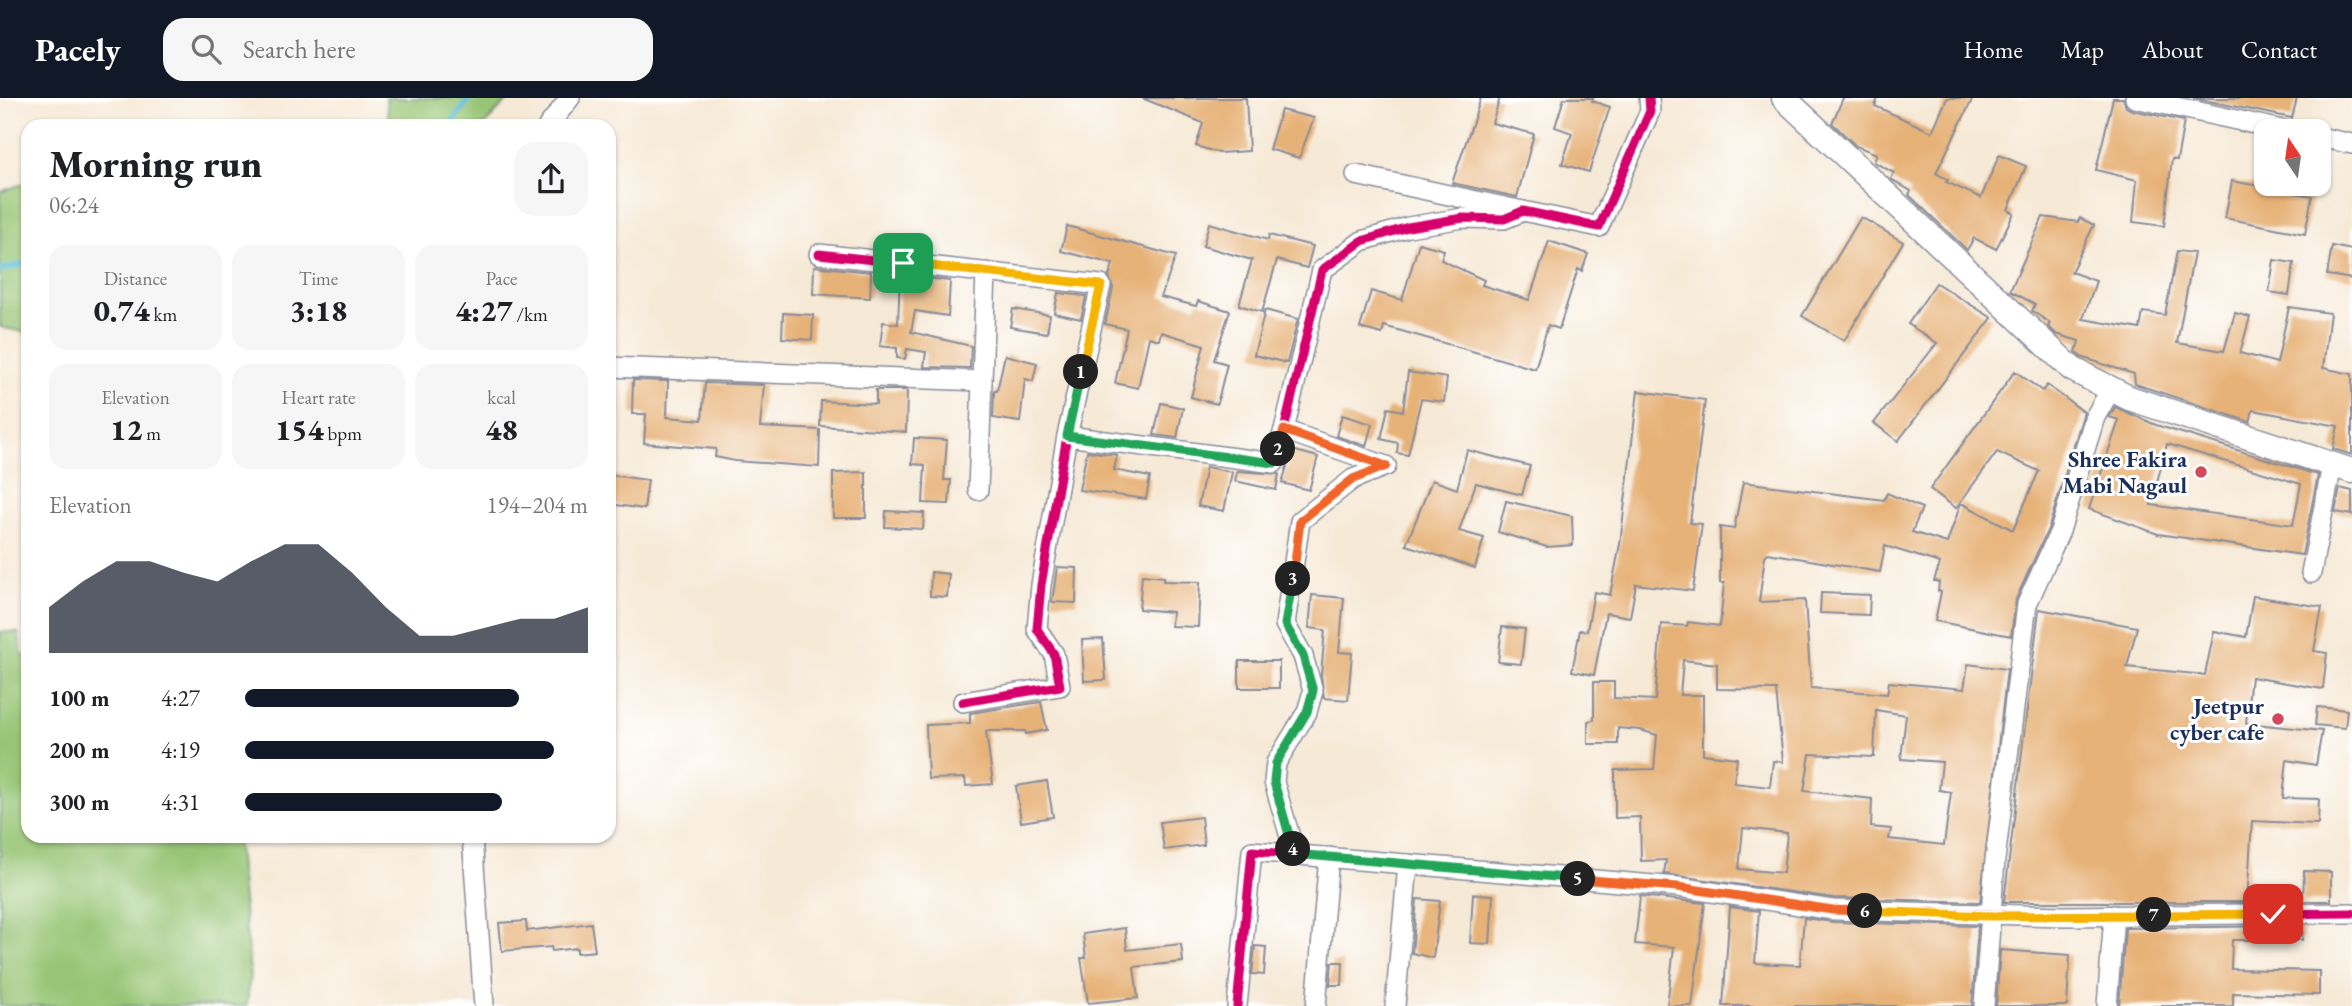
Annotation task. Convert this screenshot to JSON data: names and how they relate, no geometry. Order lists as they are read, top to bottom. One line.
{"places":["Shree Fakira Mabi Nagaul","Jeetpur cyber cafe"],"north":"top","page":{"header":"Pacely","search":"Search here","nav":["Home","Map","About","Contact"],"heading":["Morning run","06:24"],"stats":[["Distance","0.74 km"],["Time","3:18"],["Pace","4:27 /km"],["Elevation","12 m"],["Heart rate","154 bpm"],["kcal","48"]],"pins":["1","2","3","4","5","6","7"],"chart":["Elevation","194–204 m"],"list":[{"name":"100 m","note":"4:27"},{"name":"200 m","note":"4:19"},{"name":"300 m","note":"4:31"}]}}
